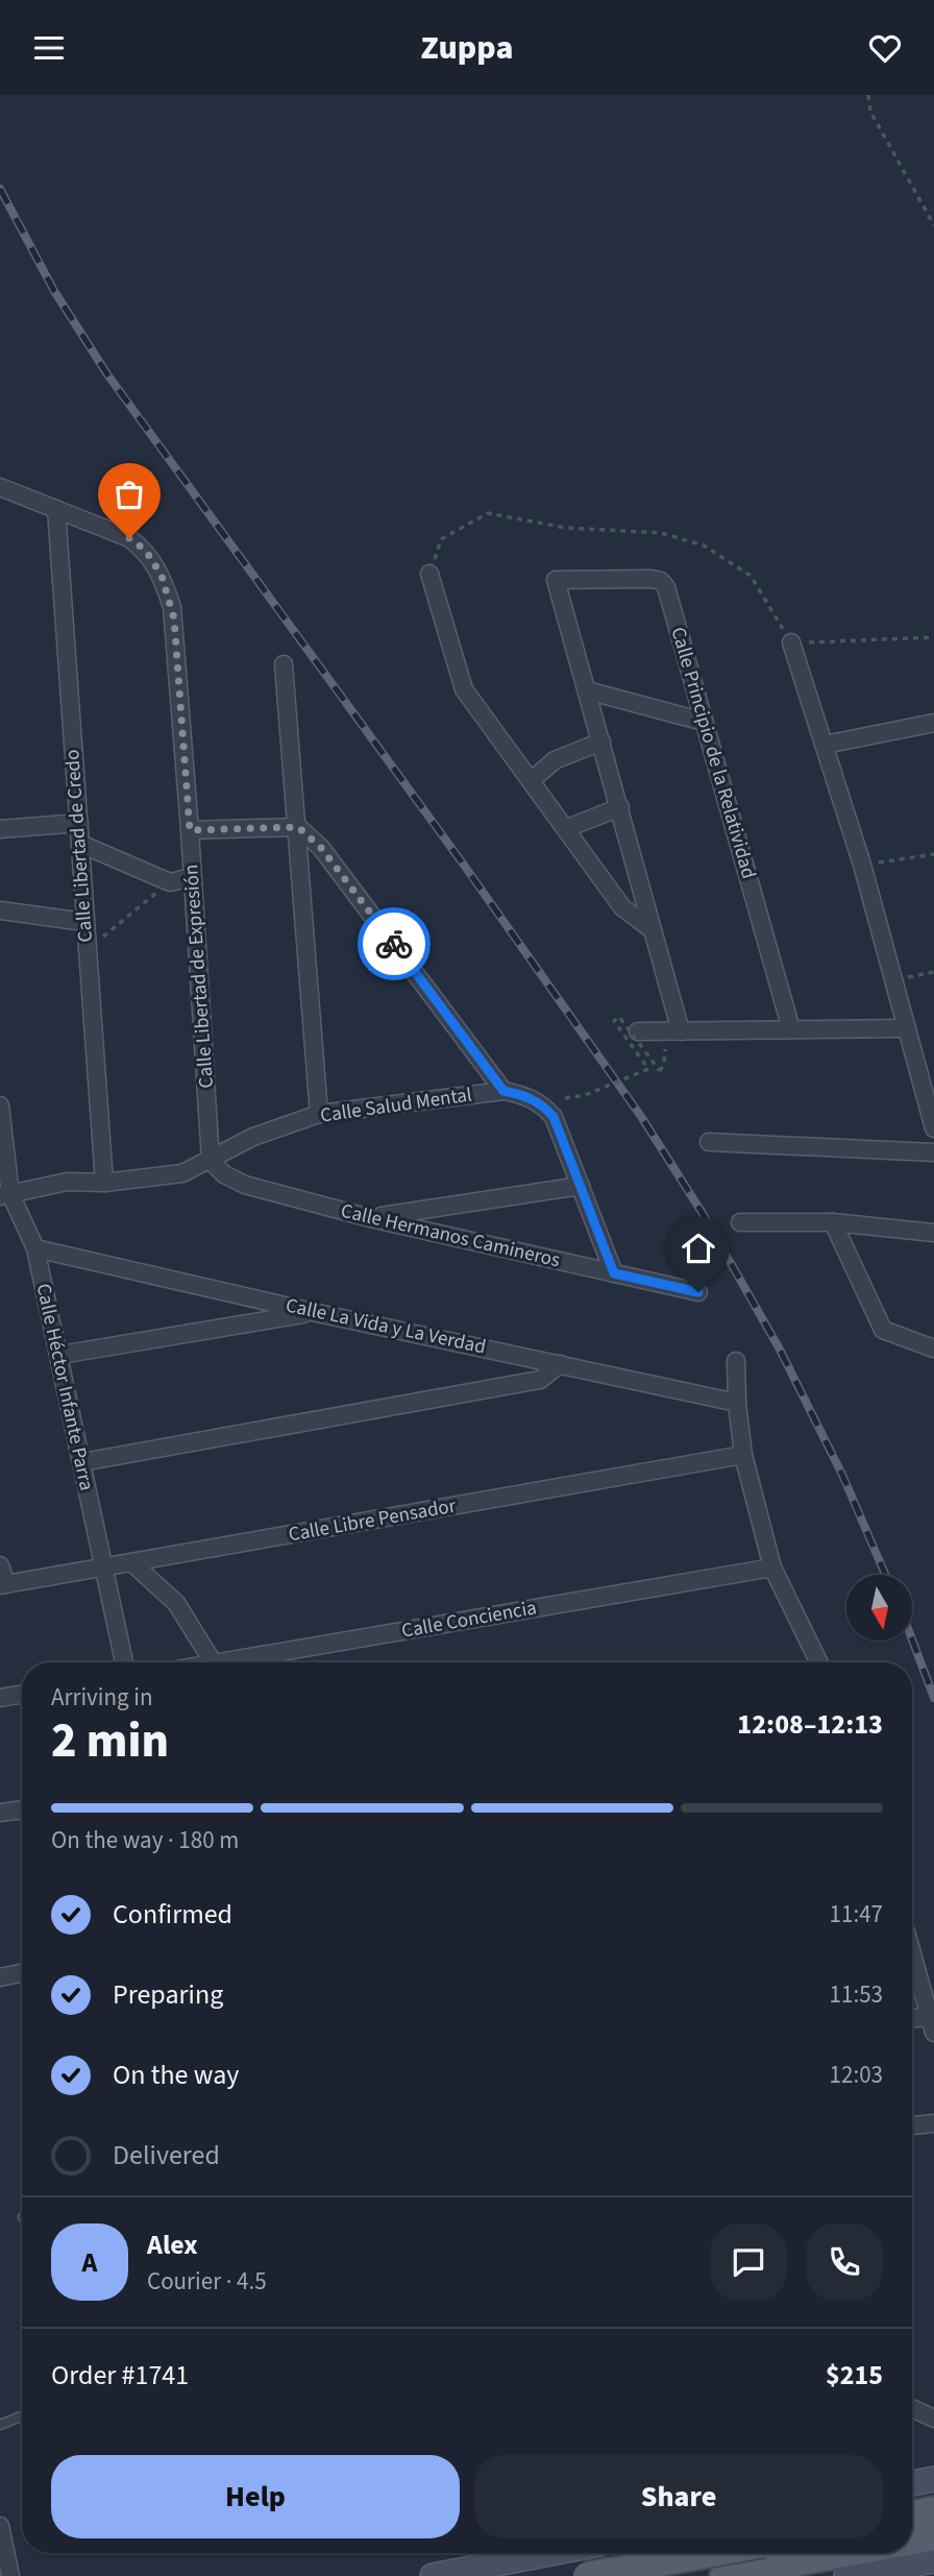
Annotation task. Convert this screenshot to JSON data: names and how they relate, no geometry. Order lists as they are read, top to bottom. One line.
{"streets":{"street":["Calle Principio de la Relatividad","Calle Libertad de Credo","Calle Libertad de Expresión","Calle Salud Mental","Calle Hermanos Camineros","Calle La Vida y La Verdad","Calle Héctor Infante Parra","Calle Libre Pensador","Calle Conciencia"]},"crossings":[["Calle Libertad de Credo","Calle Libertad de Expresión"],["Calle Libertad de Credo","Calle Salud Mental"],["Calle Libertad de Expresión","Calle Salud Mental"],["Calle Libertad de Expresión","Calle Hermanos Camineros"],["Calle Salud Mental","Calle Hermanos Camineros"],["Calle Salud Mental","Calle Héctor Infante Parra"],["Calle La Vida y La Verdad","Calle Héctor Infante Parra"],["Calle Héctor Infante Parra","Calle Libre Pensador"]],"north":"bottom","page":{"header":"Zuppa","heading":["2 min","Arriving in","12:08–12:13"],"panel":["Alex","Courier · 4.5","Order #1741","$215"],"bar":"On the way · 180 m","list":[["Confirmed","11:47"],["Preparing","11:53"],["On the way","12:03"],"Delivered"],"round":"A","buttons":["Help","Share"]}}
